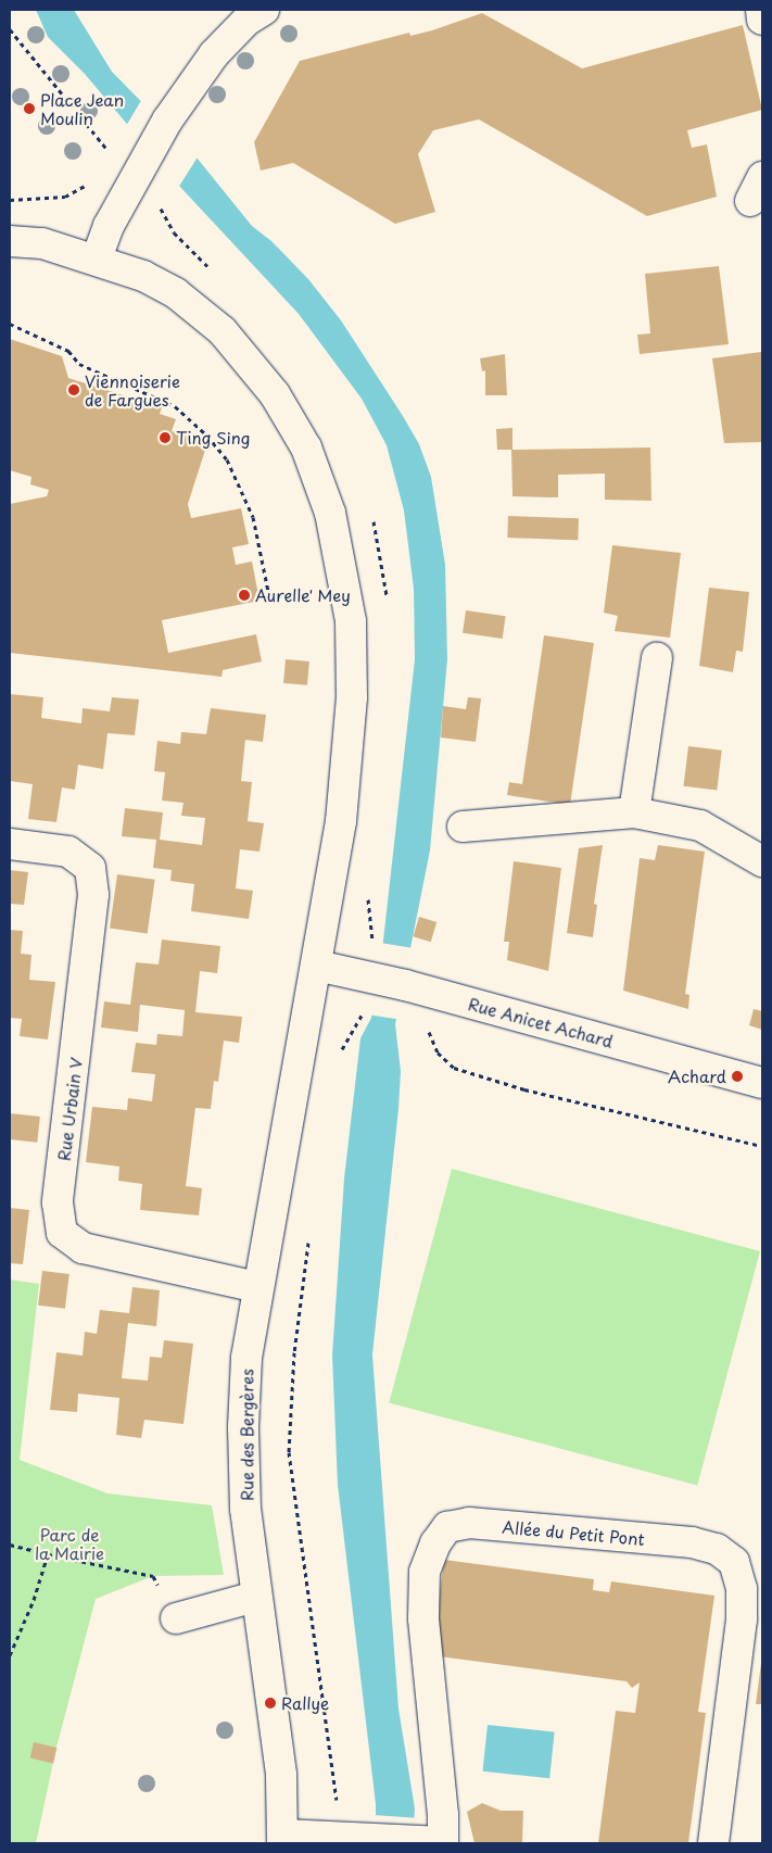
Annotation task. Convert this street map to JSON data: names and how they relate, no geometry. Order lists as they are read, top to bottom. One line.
{"streets":{"street":["Rue Anicet Achard","Rue Urbain V","Rue des Bergères","Allée du Petit Pont"]},"crossings":[["Rue Anicet Achard","Rue des Bergères"],["Rue Urbain V","Rue des Bergères"]],"parks":["Parc de la Mairie"],"places":["Place Jean Moulin","Viennoiserie de Fargues","Ting Sing","Aurelle' Mey","Achard","Rallye"]}
